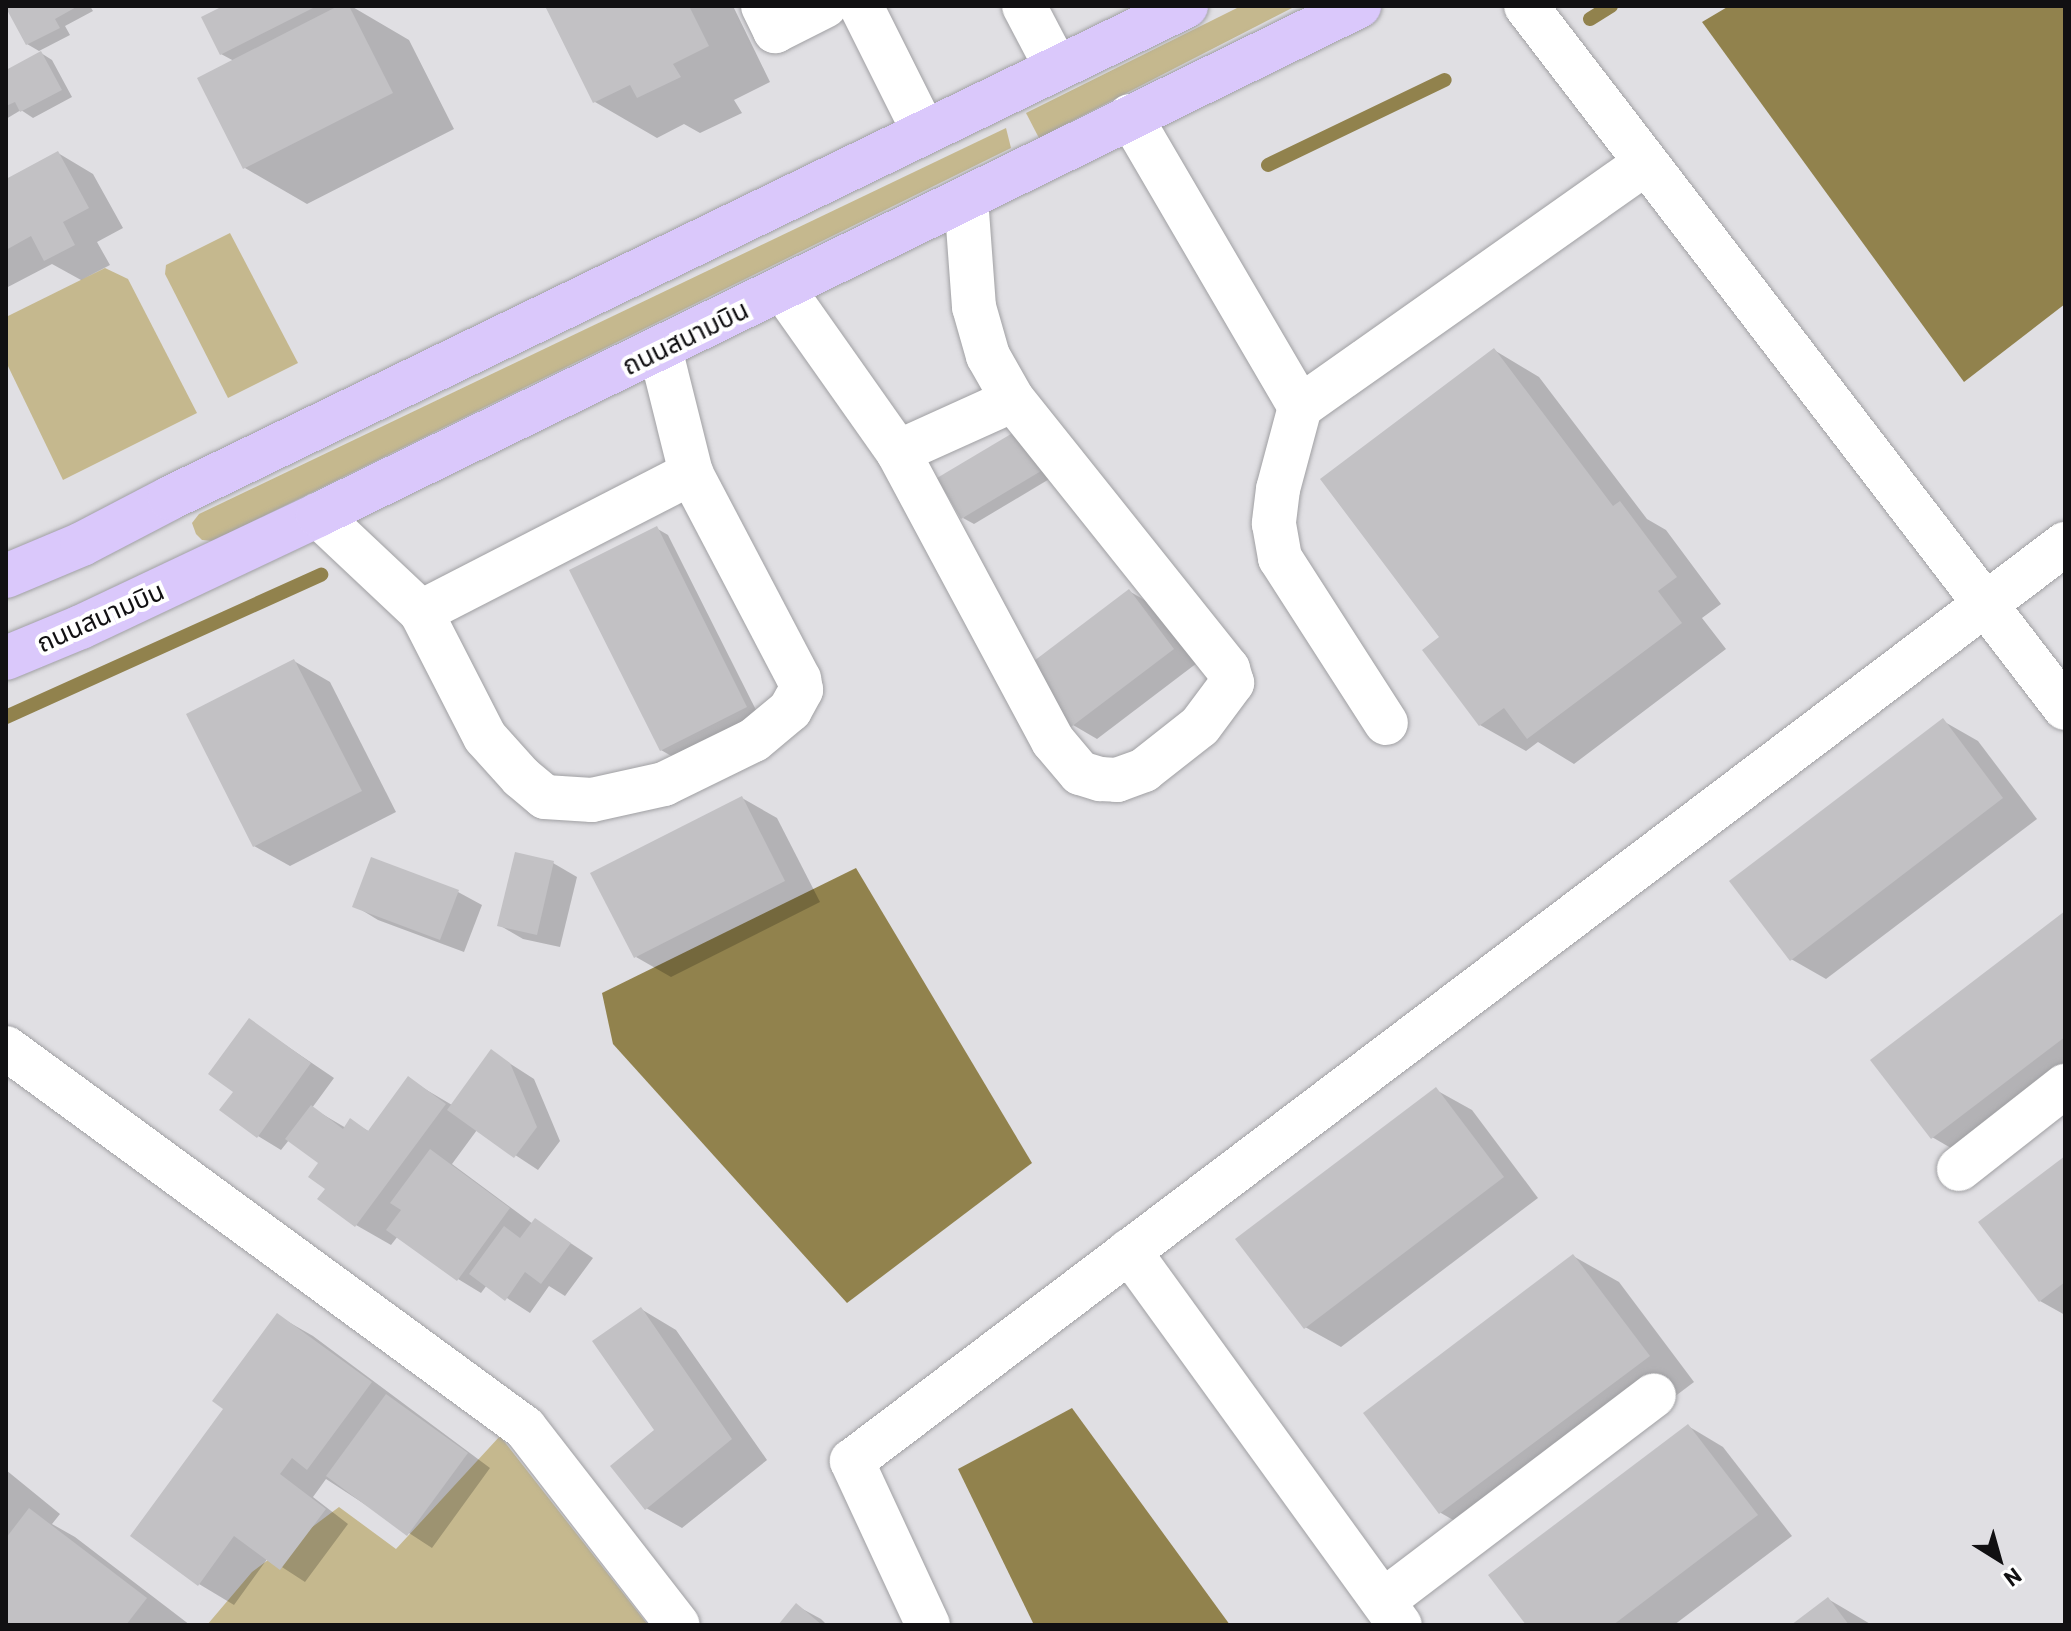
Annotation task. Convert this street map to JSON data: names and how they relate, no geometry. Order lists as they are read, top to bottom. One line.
{"streets":{"main road":["ถนนสนามบิน"]},"north":"bottom right"}
